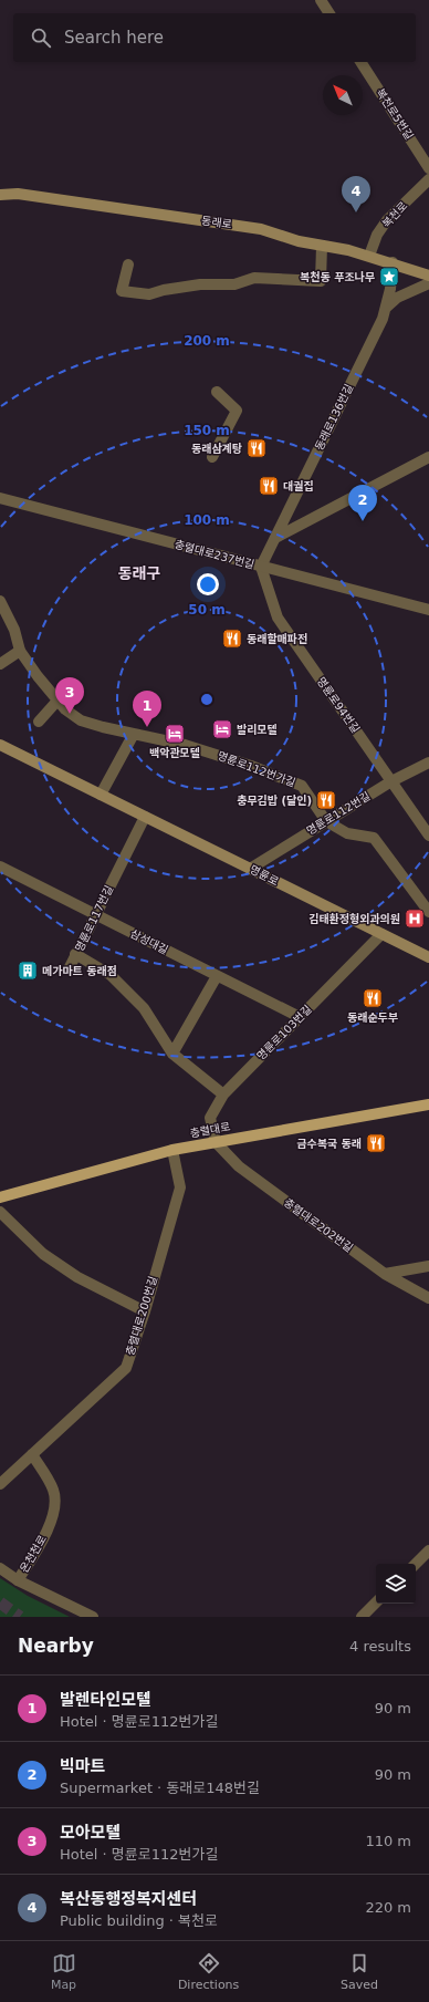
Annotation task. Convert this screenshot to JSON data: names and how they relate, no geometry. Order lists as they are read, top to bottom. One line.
{"streets":{"main road":["동래로","명륜로","충렬대로"],"street":["복천로5번길","복천로","동래로136번길","충렬대로237번길","명륜로94번길","명륜로112번가길","명륜로112번길","명륜로117번길","삼성대길","명륜로103번길","충렬대로202번길","충렬대로200번길","온천천로"]},"crossings":[["복천로","동래로"],["동래로","동래로136번길"],["동래로136번길","충렬대로237번길"],["동래로136번길","명륜로94번길"],["충렬대로237번길","명륜로94번길"],["명륜로94번길","명륜로112번길"],["명륜로112번가길","명륜로112번길"],["명륜로112번길","명륜로"],["명륜로","명륜로117번길"],["명륜로","명륜로103번길"],["명륜로117번길","삼성대길"],["명륜로117번길","명륜로103번길"],["삼성대길","명륜로103번길"],["명륜로103번길","충렬대로"],["명륜로103번길","충렬대로202번길"],["충렬대로","충렬대로202번길"],["충렬대로","충렬대로200번길"],["충렬대로200번길","온천천로"]],"districts":["동래구"],"places":{"place":["복천동 푸조나무"],"restaurant":["동래삼계탕","대궐집","동래할매파전","충무김밥 (달인)","동래순두부","금수복국 동래"],"hotel":["발리모텔","백악관모텔"],"hospital":["김태환정형외과의원"],"building":["메가마트 동래점"]},"north":"top left","page":{"search":"Search here","pins":["4","2","3","1"],"heading":["Nearby","4 results"],"list":[{"mark":"1","name":"발렌타인모텔","note":"Hotel · 명륜로112번가길","value":"90 m"},{"mark":"2","name":"빅마트","note":"Supermarket · 동래로148번길","value":"90 m"},{"mark":"3","name":"모아모텔","note":"Hotel · 명륜로112번가길","value":"110 m"},{"mark":"4","name":"복산동행정복지센터","note":"Public building · 복천로","value":"220 m"}],"nav":["Map","Directions","Saved"]},"rings":["200 m","150 m","100 m","50 m"]}
